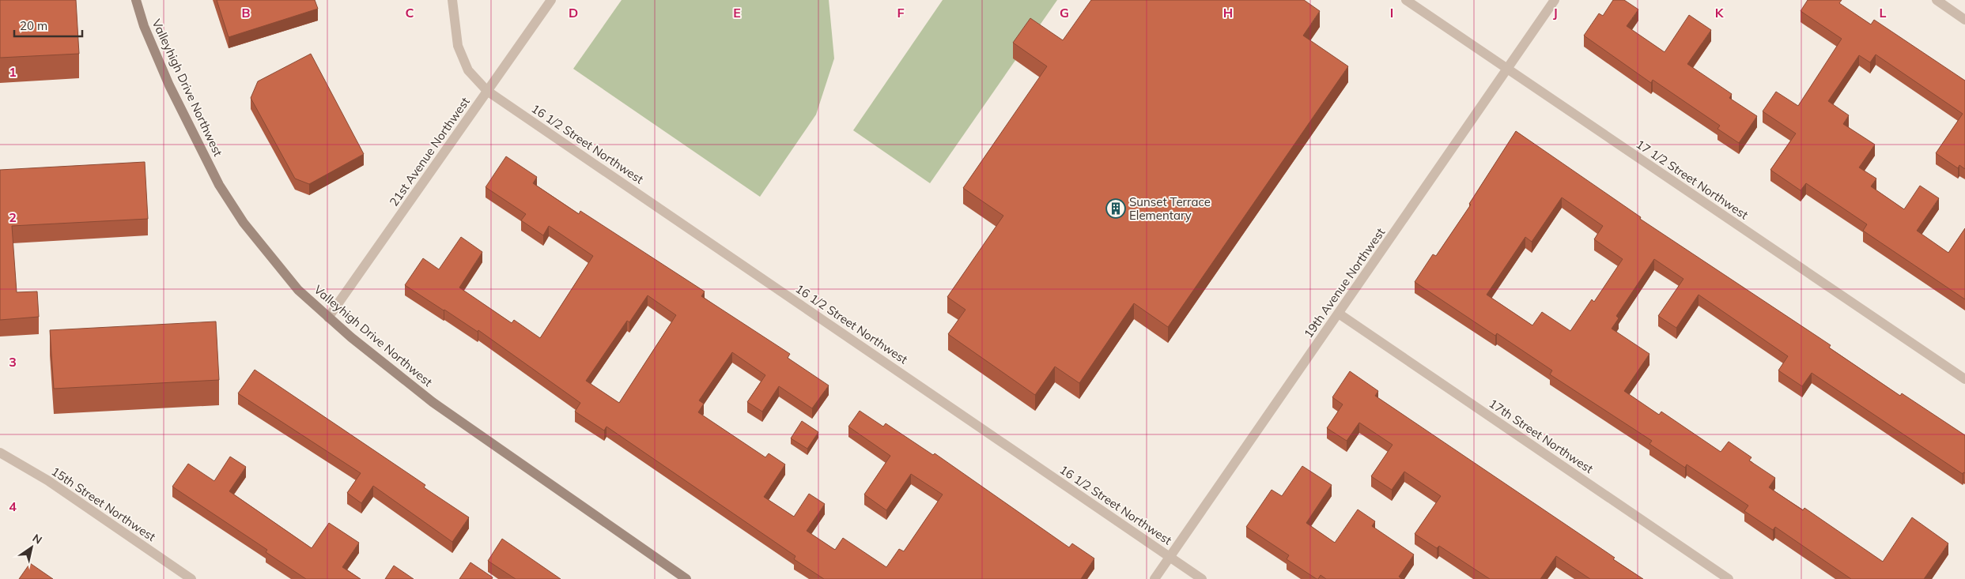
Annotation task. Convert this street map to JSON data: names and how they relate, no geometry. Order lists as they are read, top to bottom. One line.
{"streets":{"main road":["Valleyhigh Drive Northwest"],"street":["16 1/2 Street Northwest","21st Avenue Northwest","17 1/2 Street Northwest","19th Avenue Northwest","17th Street Northwest","15th Street Northwest"]},"crossings":[["Valleyhigh Drive Northwest","21st Avenue Northwest"],["16 1/2 Street Northwest","21st Avenue Northwest"],["16 1/2 Street Northwest","19th Avenue Northwest"],["17 1/2 Street Northwest","19th Avenue Northwest"],["19th Avenue Northwest","17th Street Northwest"]],"places":{"building":["Sunset Terrace Elementary"]},"scale_bar":"20 m","north":"top right","grid":{"columns":["B","C","D","E","F","G","H","I","J","K","L"],"rows":["1","2","3","4"]}}
